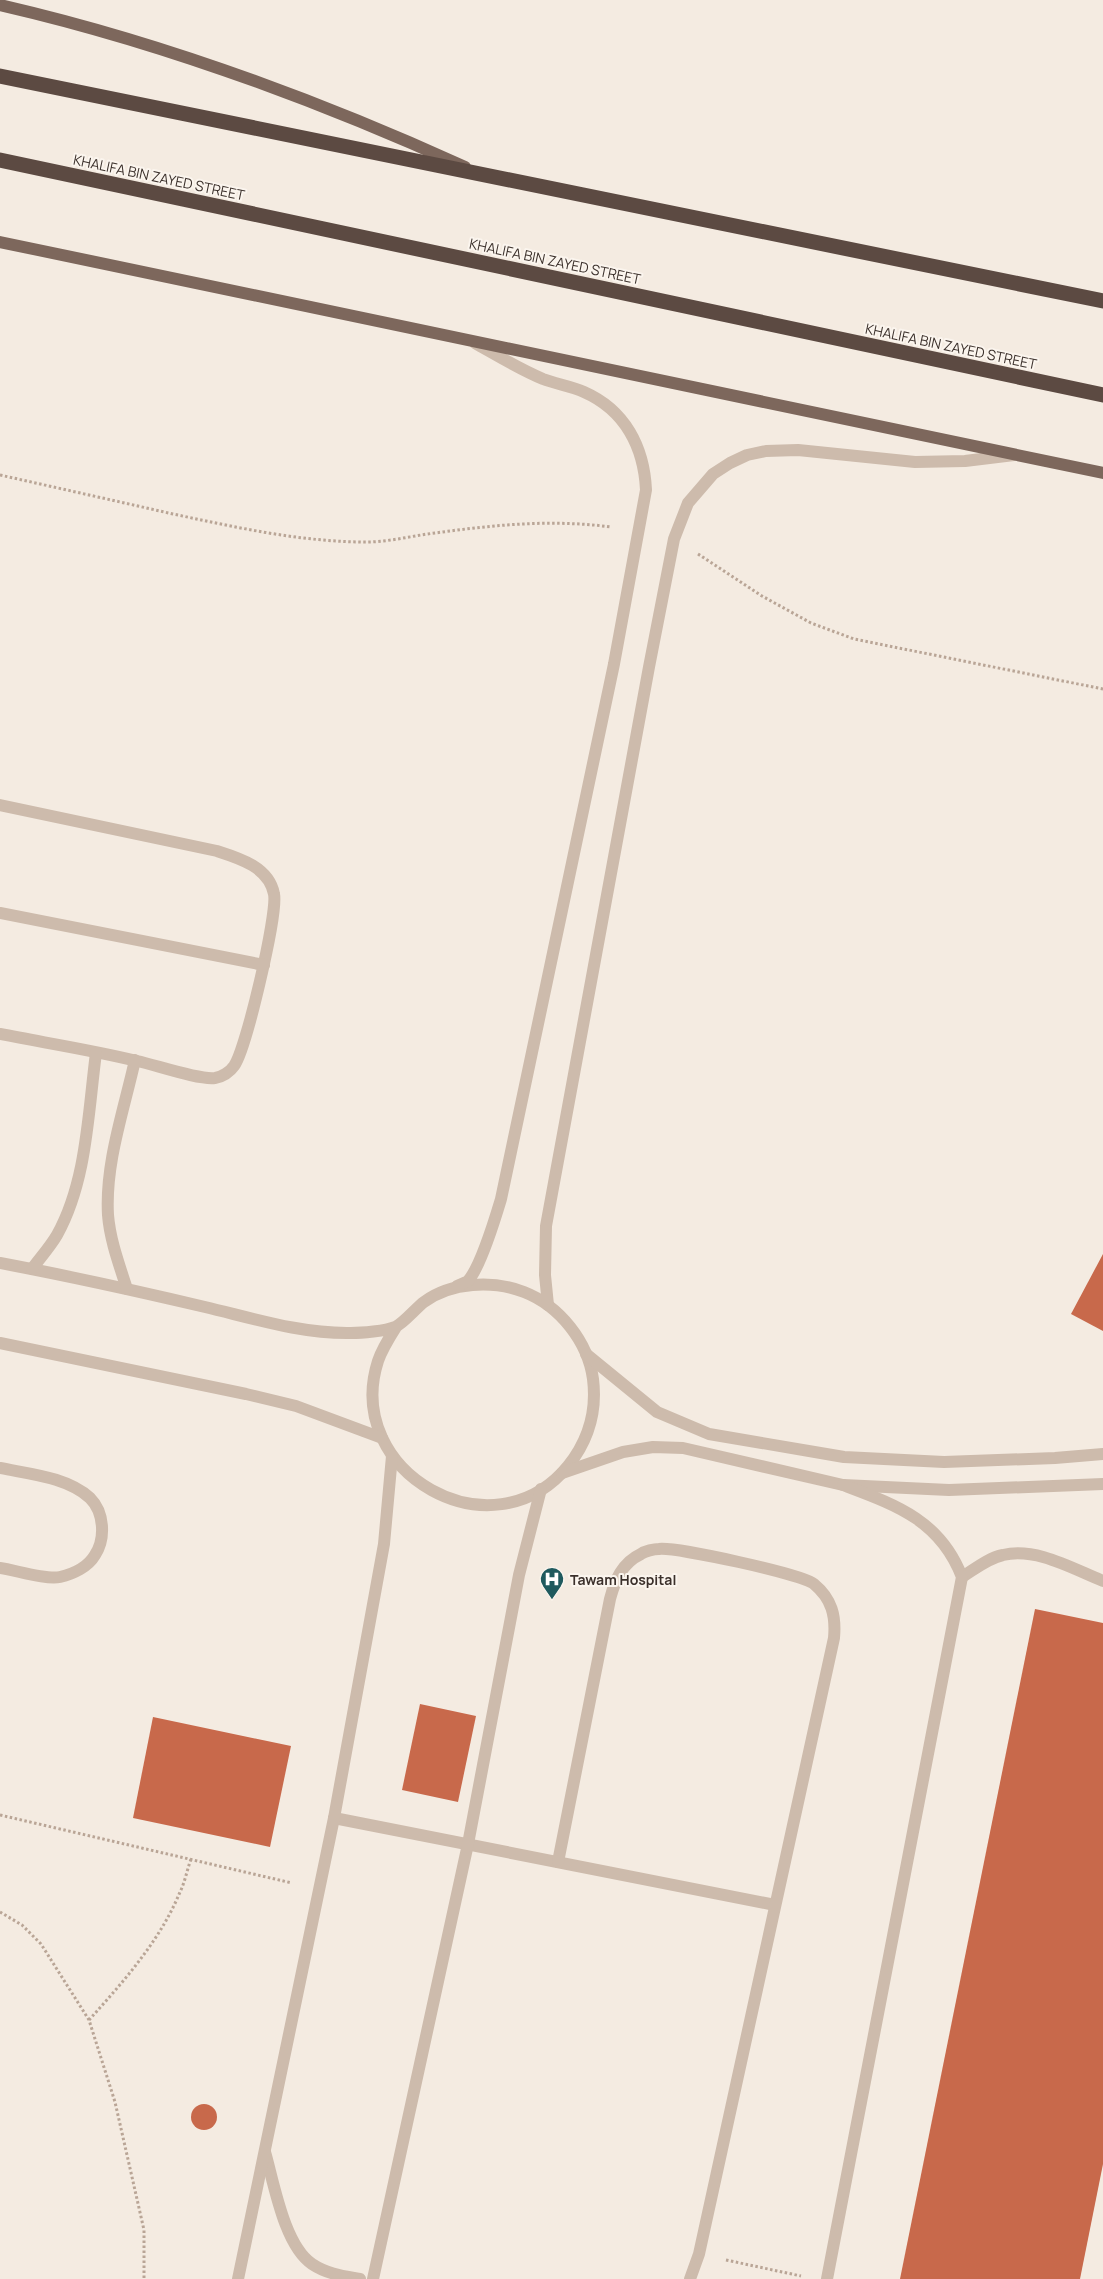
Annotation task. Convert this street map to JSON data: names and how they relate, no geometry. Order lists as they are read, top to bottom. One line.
{"streets":{"highway":["KHALIFA BIN ZAYED STREET"]},"places":{"hospital":["Tawam Hospital"]}}
